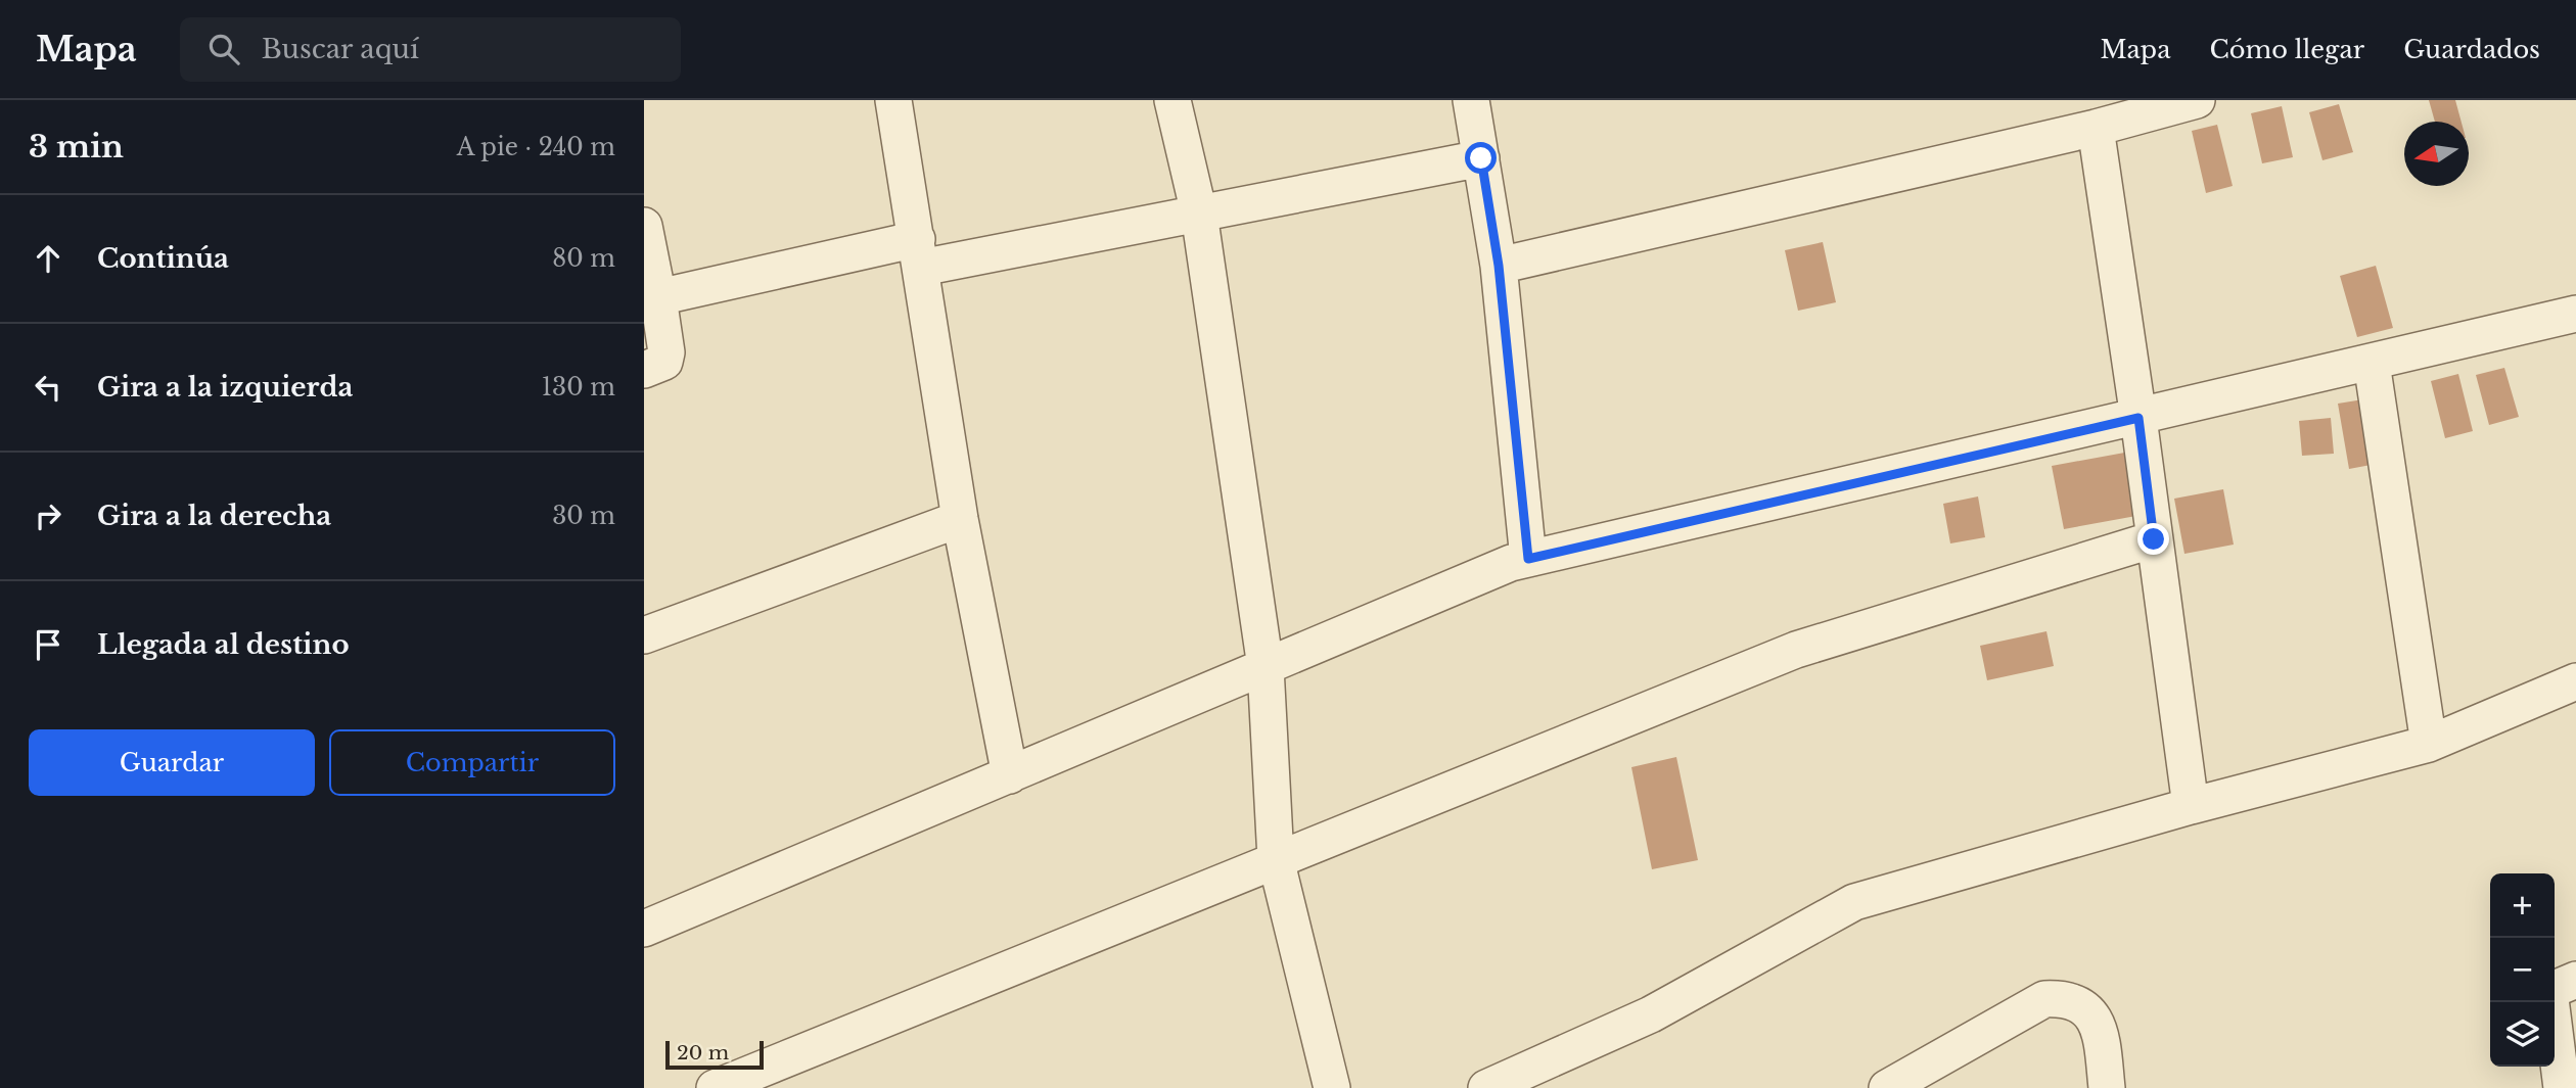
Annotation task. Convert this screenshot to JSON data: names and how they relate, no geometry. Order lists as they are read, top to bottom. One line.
{"scale_bar":"20 m","north":"left","page":{"header":"Mapa","search":"Buscar aquí","nav":["Mapa","Cómo llegar","Guardados"],"heading":["3 min","A pie · 240 m"],"list":[["Continúa","80 m"],["Gira a la izquierda","130 m"],["Gira a la derecha","30 m"],"Llegada al destino"],"buttons":["Guardar","Compartir"],"map_buttons":["+","−"],"scale":"20 m"}}
